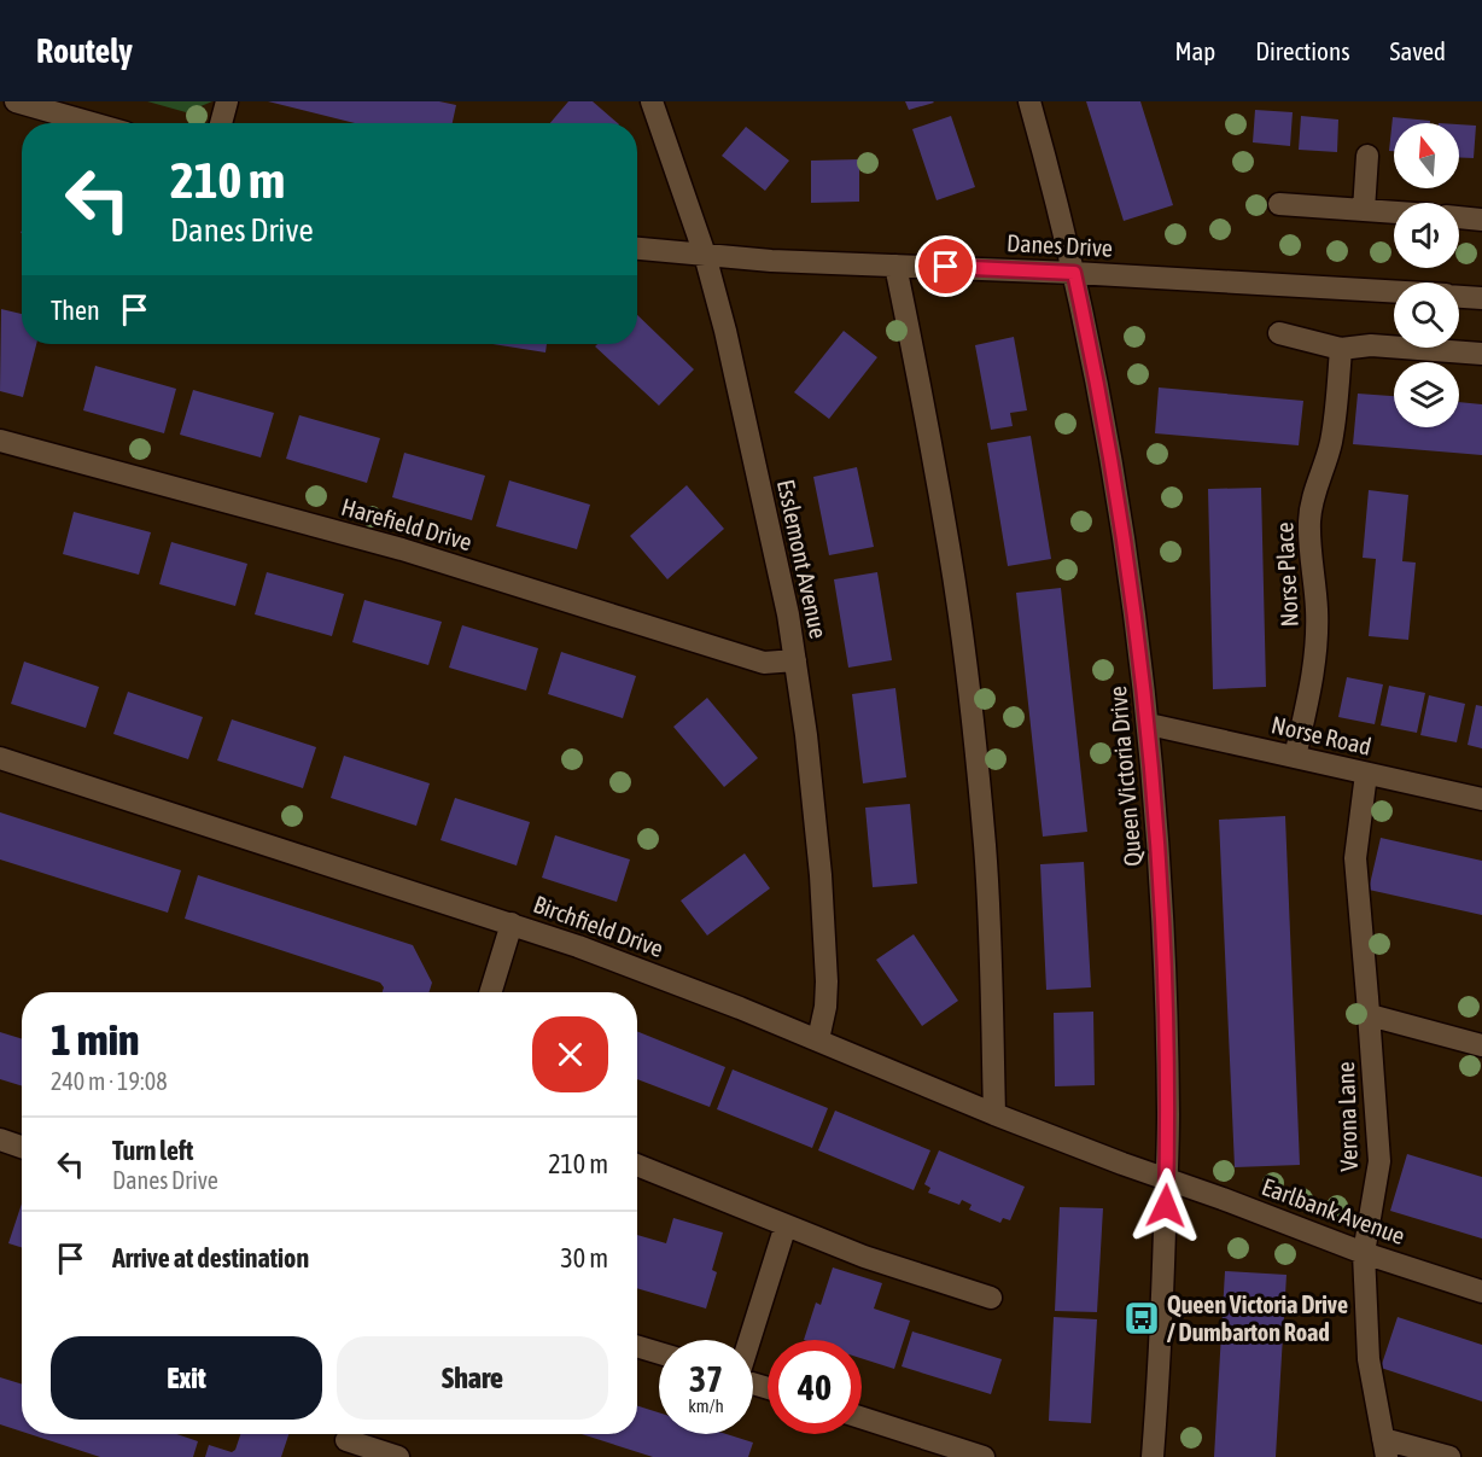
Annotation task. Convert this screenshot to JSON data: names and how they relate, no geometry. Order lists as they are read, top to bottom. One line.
{"streets":{"street":["Danes Drive","Harefield Drive","Esslemont Avenue","Norse Place","Norse Road","Queen Victoria Drive","Birchfield Drive","Verona Lane","Earlbank Avenue"]},"crossings":[["Danes Drive","Esslemont Avenue"],["Danes Drive","Queen Victoria Drive"],["Harefield Drive","Esslemont Avenue"],["Esslemont Avenue","Birchfield Drive"],["Norse Place","Norse Road"],["Norse Road","Queen Victoria Drive"],["Norse Road","Verona Lane"],["Queen Victoria Drive","Birchfield Drive"],["Queen Victoria Drive","Earlbank Avenue"],["Birchfield Drive","Earlbank Avenue"],["Verona Lane","Earlbank Avenue"]],"places":{"bus stop":["Queen Victoria Drive / Dumbarton Road"]},"north":"top","page":{"header":"Routely","nav":["Map","Directions","Saved"],"turn":["210 m","Danes Drive"],"then":"Then","heading":["1 min","240 m · 19:08"],"list":[{"name":"Turn left","note":"Danes Drive","value":"210 m"},{"name":"Arrive at destination","value":"30 m"}],"buttons":["Exit","Share"],"speed":"37 km/h","limit":"40"}}
